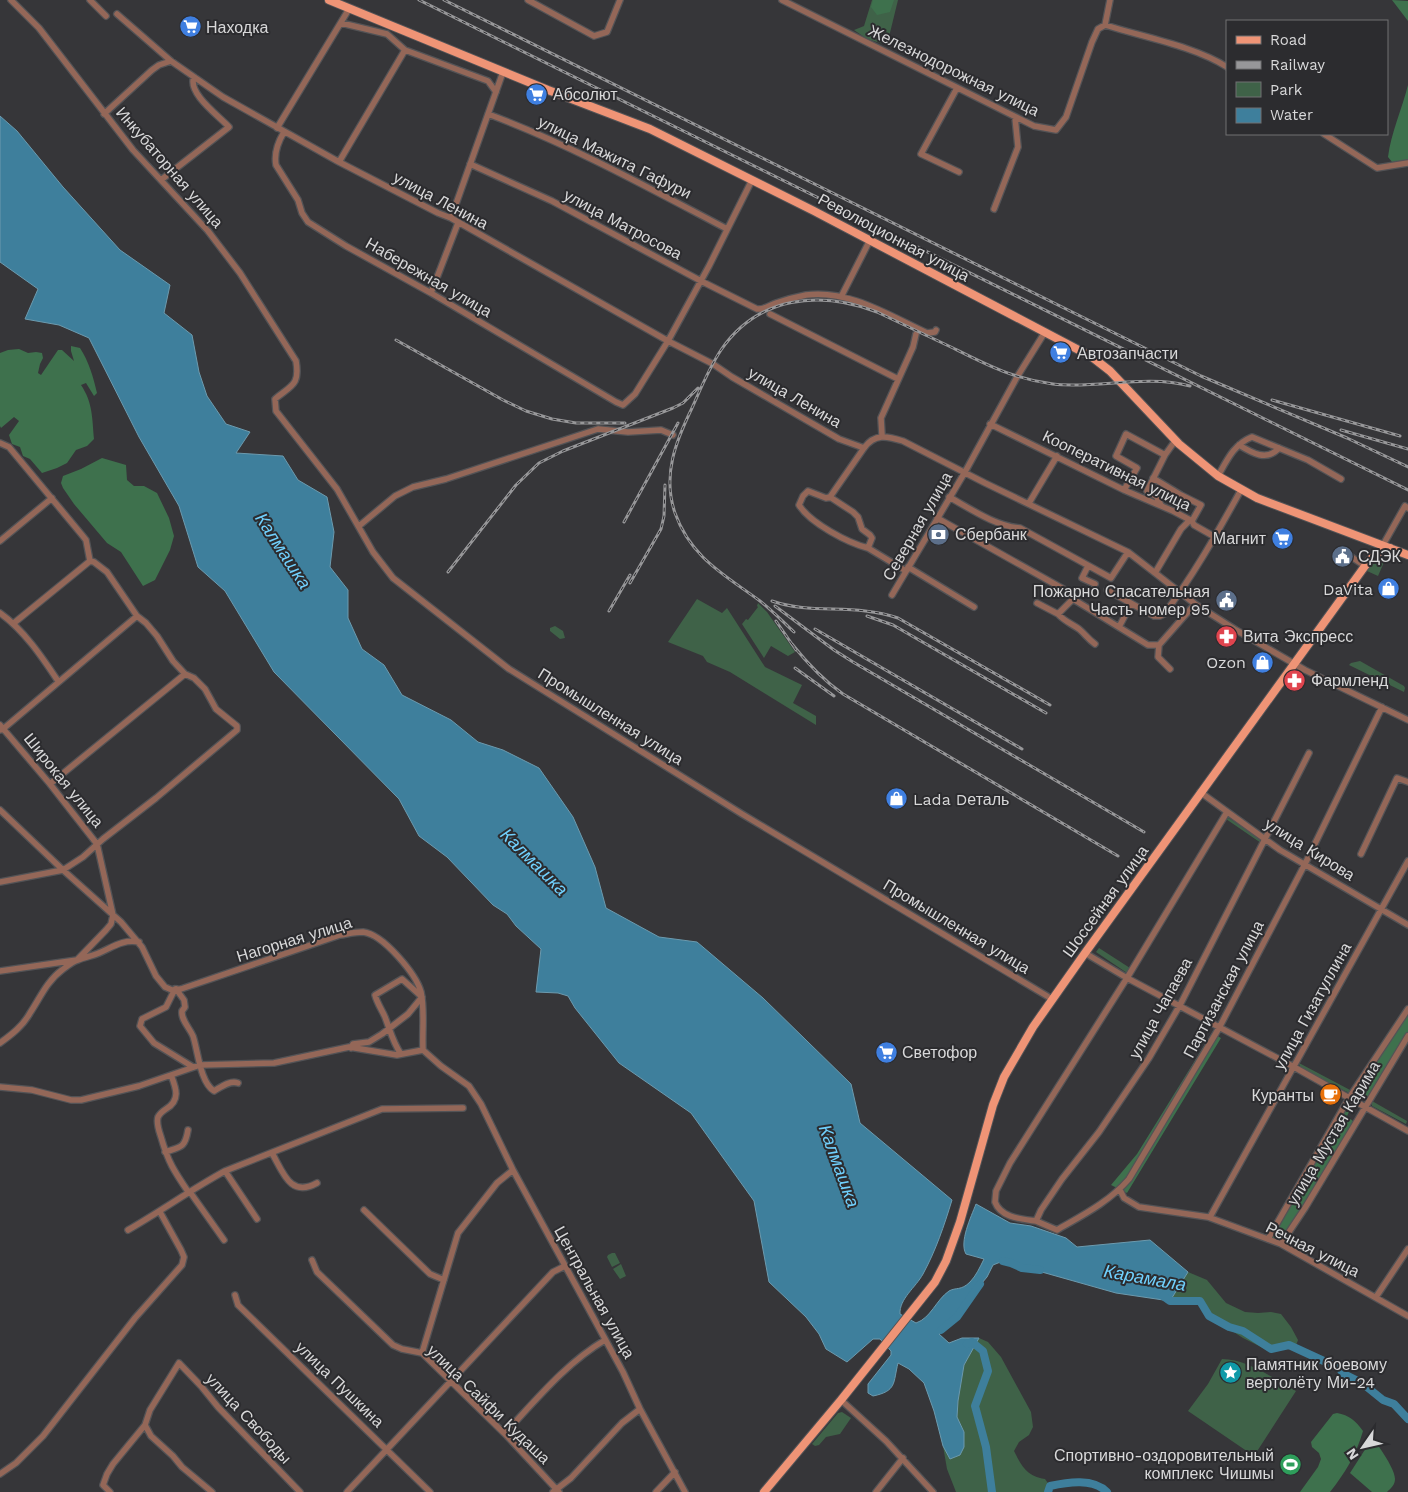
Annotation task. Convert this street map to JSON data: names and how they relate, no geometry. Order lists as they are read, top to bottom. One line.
{"streets":{"main road":["Революционная улица","Шоссейная улица"],"street":["Железнодорожная улица","улица Мажита Гафури","Инкубаторная улица","улица Ленина","улица Матросова","Набережная улица","Кооперативная улица","Северная улица","Промышленная улица","Широкая улица","улица Кирова","Нагорная улица","Партизанская улица","улица Гизатуллина","улица Чапаева","улица Мустая Карима","Речная улица","Центральная улица","улица Пушкина","улица Сайфи Кудаша","улица Свободы"]},"crossings":[["Инкубаторная улица","Промышленная улица"],["улица Ленина","Набережная улица"],["Революционная улица","Северная улица"],["Революционная улица","Шоссейная улица"],["Кооперативная улица","Северная улица"],["Промышленная улица","Шоссейная улица"],["улица Кирова","Шоссейная улица"],["улица Кирова","Партизанская улица"],["улица Кирова","улица Гизатуллина"],["улица Кирова","улица Чапаева"],["Нагорная улица","Центральная улица"],["Партизанская улица","улица Чапаева"],["Партизанская улица","Речная улица"],["улица Гизатуллина","Речная улица"],["улица Мустая Карима","Речная улица"]],"water":["Калмашка","Карамала"],"places":{"supermarket":["Находка","Абсолют","Автозапчасти","Магнит","Светофор"],"bank":["Сбербанк"],"public building":["СДЭК","Пожарно Спасательная Часть номер 95"],"shop":["DaVita","Ozon","Lada Dеталь"],"pharmacy":["Вита Экспресс","Фармленд"],"cafe":["Куранты"],"place":["Памятник боевому вертолёту Ми-24"],"sports":["Спортивно-оздоровительный комплекс Чишмы"]},"legend":["Road","Railway","Park","Water"],"north":"bottom left"}
